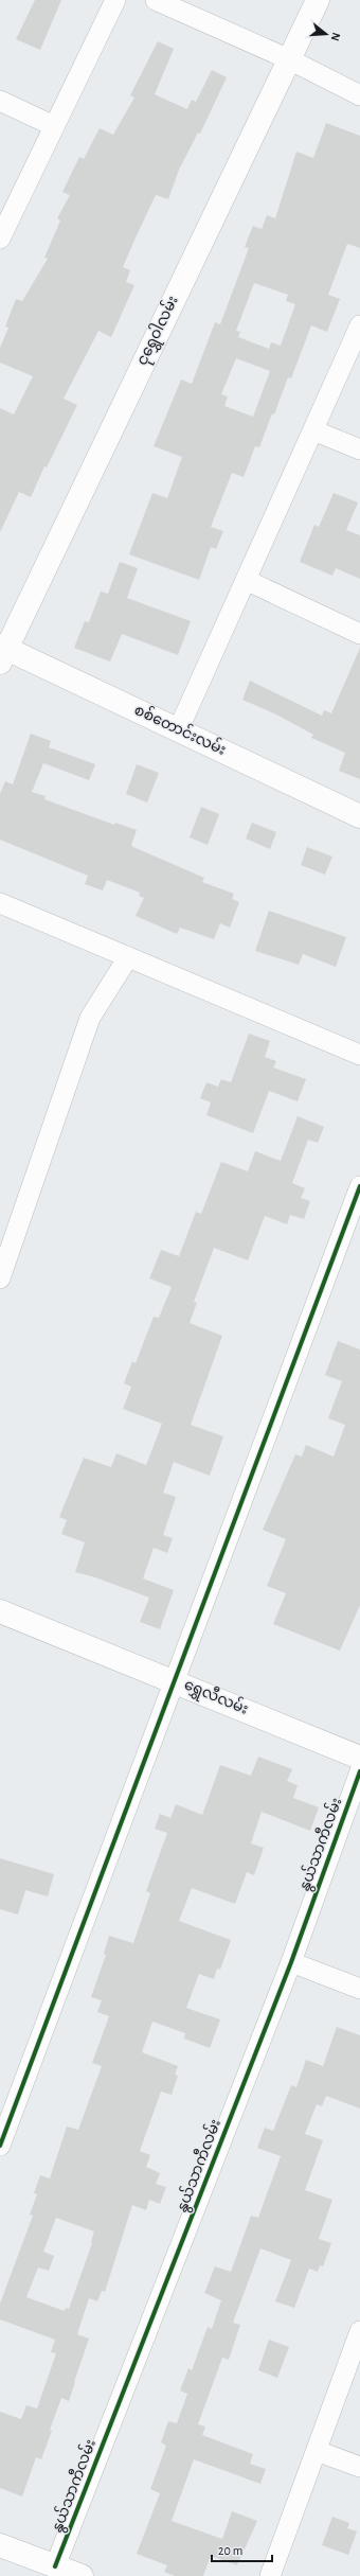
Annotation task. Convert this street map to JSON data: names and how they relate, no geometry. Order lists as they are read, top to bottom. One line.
{"streets":{"street":["ငုရွှေဝါလမ်း","စစ်တောင်းလမ်း","ရွှေလီလမ်း","နွယ်သာကီလမ်း"]},"crossings":[["ငုရွှေဝါလမ်း","စစ်တောင်းလမ်း"]],"scale_bar":"20 m","north":"right"}
